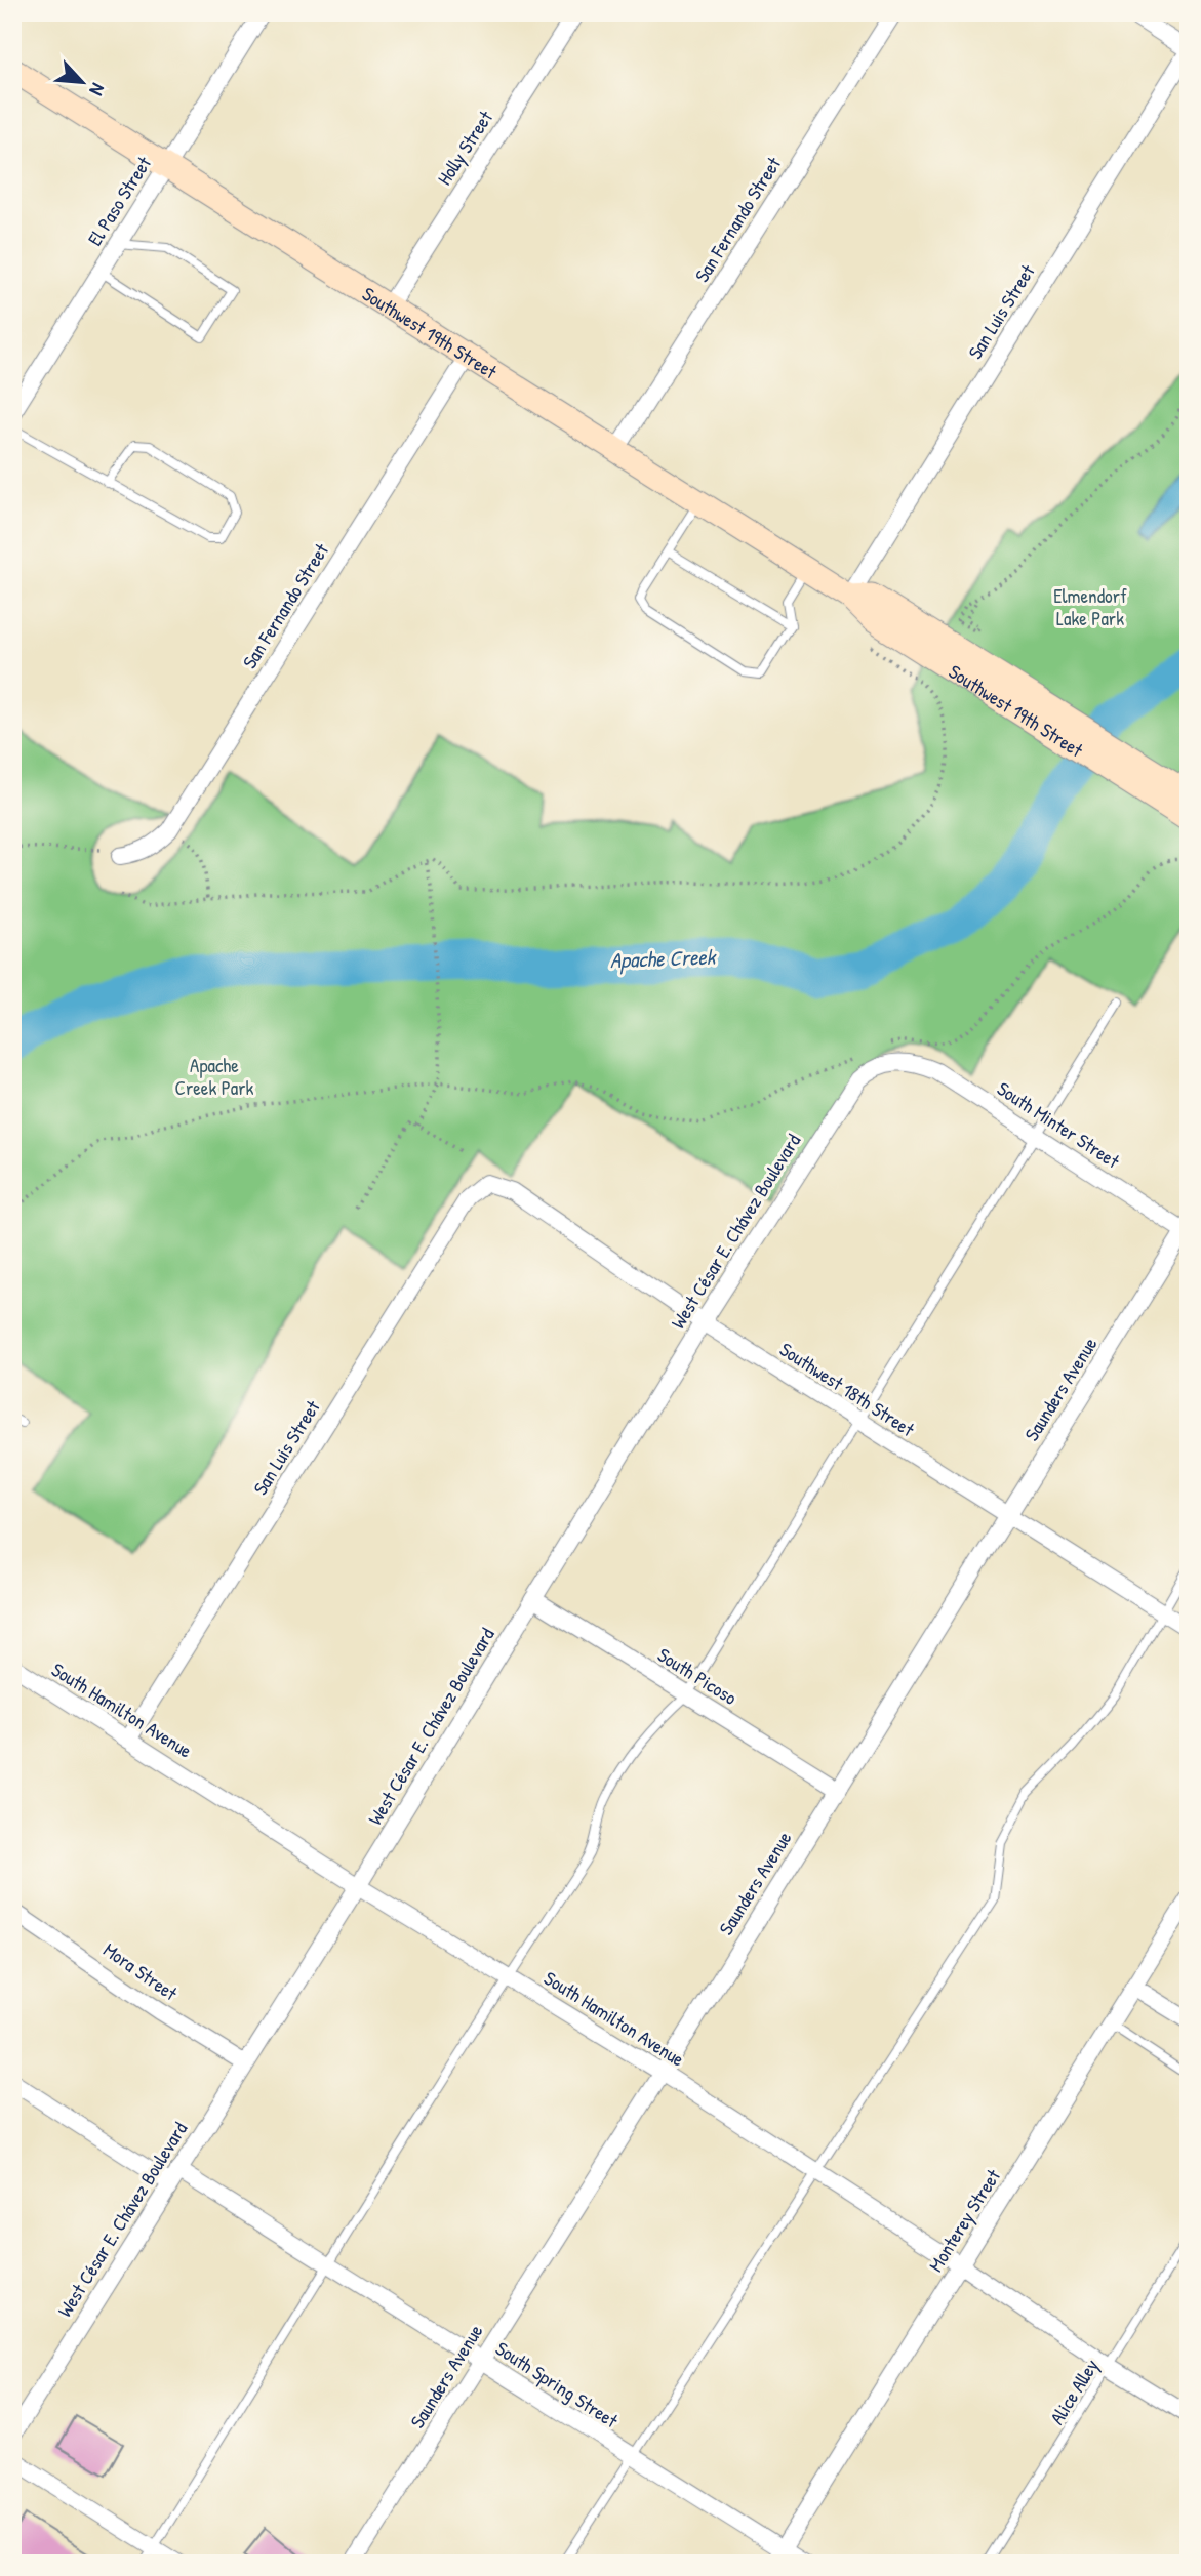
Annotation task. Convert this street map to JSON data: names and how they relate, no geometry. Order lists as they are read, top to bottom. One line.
{"streets":{"street":["Holly Street","El Paso Street","San Fernando Street","San Luis Street","Southwest 19th Street","South Minter Street","West César E. Chávez Boulevard","Southwest 18th Street","Saunders Avenue","South Picoso","South Hamilton Avenue","Mora Street","Monterey Street","South Spring Street"],"lane":["Alice Alley"]},"crossings":[["Holly Street","Southwest 19th Street"],["El Paso Street","Southwest 19th Street"],["San Fernando Street","Southwest 19th Street"],["San Luis Street","Southwest 19th Street"],["San Luis Street","Southwest 18th Street"],["San Luis Street","South Hamilton Avenue"],["South Minter Street","West César E. Chávez Boulevard"],["South Minter Street","Saunders Avenue"],["West César E. Chávez Boulevard","Southwest 18th Street"],["West César E. Chávez Boulevard","South Picoso"],["West César E. Chávez Boulevard","South Hamilton Avenue"],["West César E. Chávez Boulevard","Mora Street"],["West César E. Chávez Boulevard","South Spring Street"],["Southwest 18th Street","Saunders Avenue"],["Saunders Avenue","South Picoso"],["Saunders Avenue","South Hamilton Avenue"],["Saunders Avenue","South Spring Street"],["South Hamilton Avenue","Monterey Street"],["South Hamilton Avenue","Alice Alley"],["Monterey Street","South Spring Street"]],"water":["Apache Creek"],"parks":["Elmendorf Lake Park","Apache Creek Park"],"north":"bottom right"}
